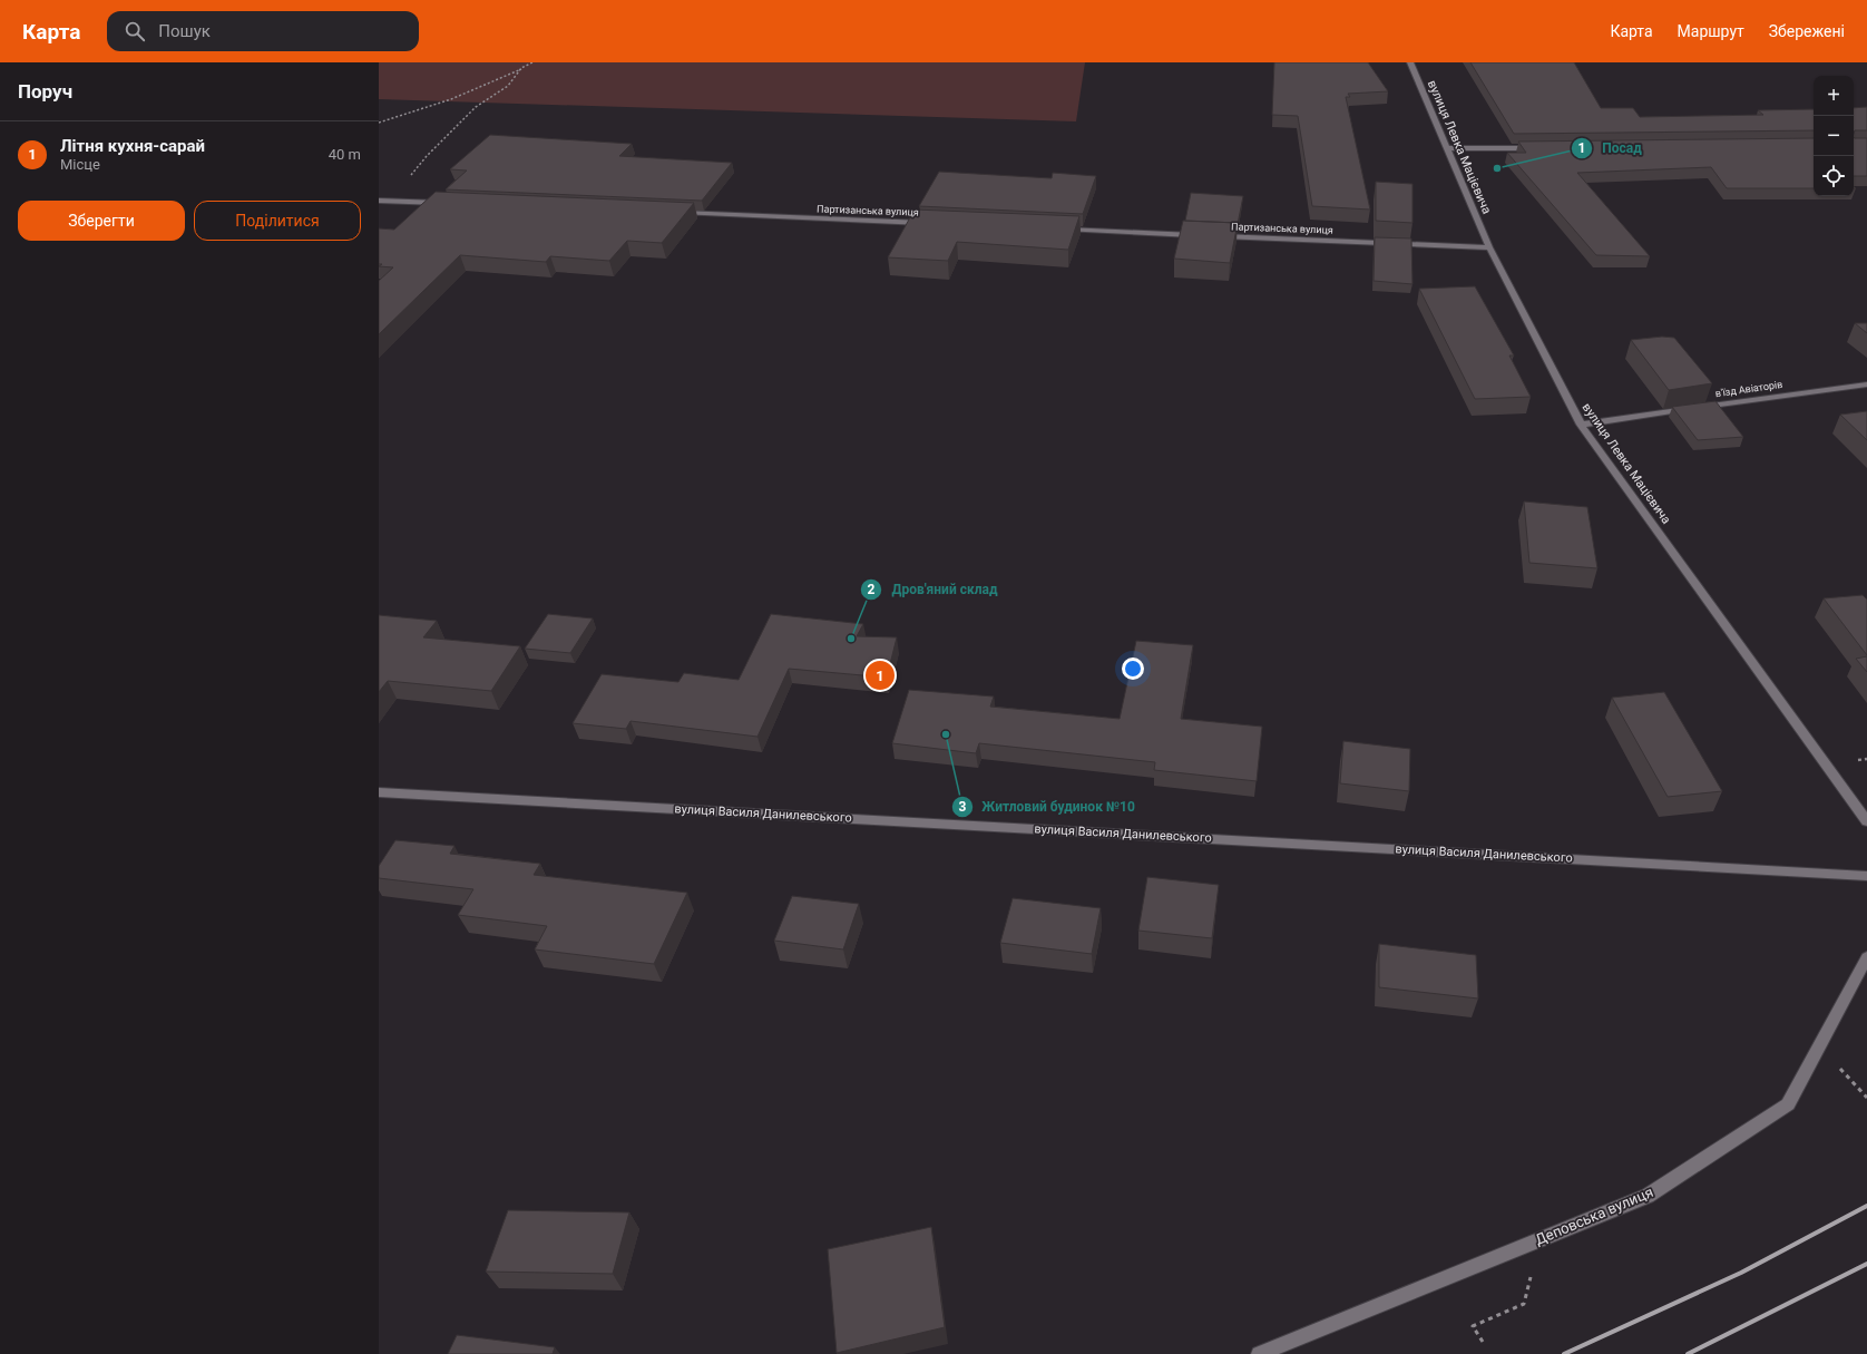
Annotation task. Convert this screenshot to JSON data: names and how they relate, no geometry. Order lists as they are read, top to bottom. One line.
{"streets":{"street":["вулиця Левка Мацієвича","Партизанська вулиця","в'їзд Авіаторів","вулиця Василя Данилевського","Деповська вулиця"]},"crossings":[["вулиця Левка Мацієвича","Партизанська вулиця"],["вулиця Левка Мацієвича","в'їзд Авіаторів"]],"places":["Посад","Дров'яний склад","Житловий будинок №10"],"page":{"header":"Карта","search":"Пошук","nav":["Карта","Маршрут","Збережені"],"heading":"Поруч","map_buttons":["+","−"],"list":[{"mark":"1","name":"Літня кухня-сарай","note":"Місце","value":"40 m"}],"buttons":["Зберегти","Поділитися"],"pins":"1"}}
